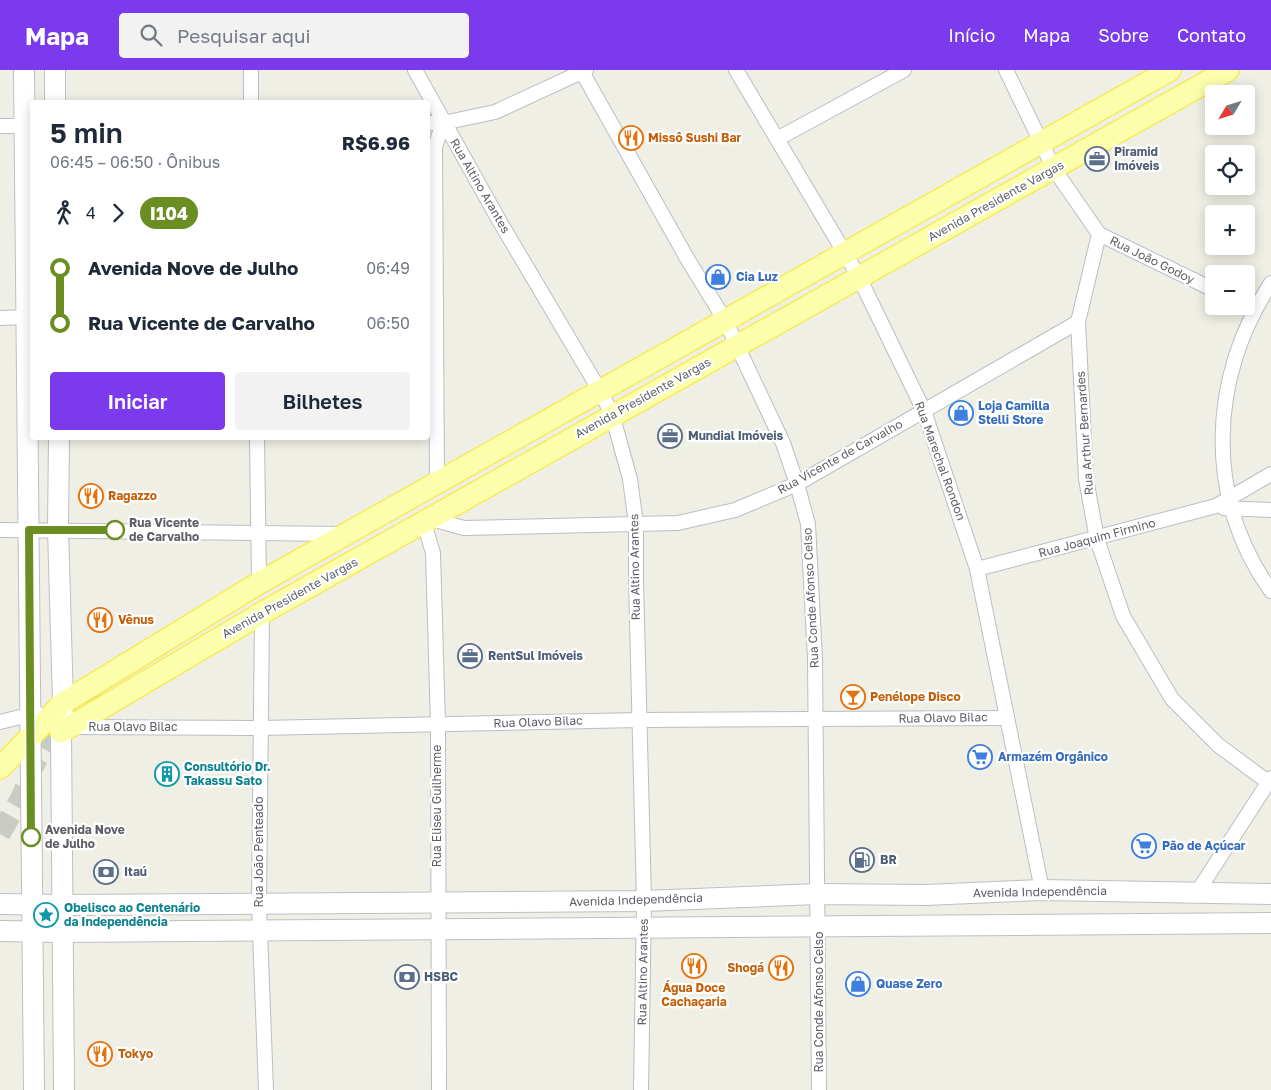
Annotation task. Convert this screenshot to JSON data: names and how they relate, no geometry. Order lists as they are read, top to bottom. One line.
{"streets":{"main road":["Avenida Presidente Vargas","Avenida Independência"],"street":["Rua Altino Arantes","Rua João Godoy","Rua Arthur Bernardes","Rua Vicente de Carvalho","Rua Marechal Rondon","Rua Joaquim Firmino","Rua Conde Afonso Celso","Rua Olavo Bilac","Rua Eliseu Guilherme","Rua João Penteado"]},"crossings":[["Rua Altino Arantes","Avenida Presidente Vargas"],["Rua Altino Arantes","Rua Vicente de Carvalho"],["Rua Altino Arantes","Rua Olavo Bilac"],["Rua Altino Arantes","Avenida Independência"],["Avenida Presidente Vargas","Rua João Godoy"],["Avenida Presidente Vargas","Rua Vicente de Carvalho"],["Avenida Presidente Vargas","Rua Marechal Rondon"],["Avenida Presidente Vargas","Rua Conde Afonso Celso"],["Avenida Presidente Vargas","Rua Olavo Bilac"],["Avenida Presidente Vargas","Rua Eliseu Guilherme"],["Avenida Presidente Vargas","Rua João Penteado"],["Rua João Godoy","Rua Arthur Bernardes"],["Rua Arthur Bernardes","Rua Vicente de Carvalho"],["Rua Arthur Bernardes","Rua Joaquim Firmino"],["Rua Vicente de Carvalho","Rua Marechal Rondon"],["Rua Vicente de Carvalho","Rua Conde Afonso Celso"],["Rua Vicente de Carvalho","Rua Eliseu Guilherme"],["Rua Marechal Rondon","Rua Joaquim Firmino"],["Rua Marechal Rondon","Rua Olavo Bilac"],["Rua Marechal Rondon","Avenida Independência"],["Rua Conde Afonso Celso","Rua Olavo Bilac"],["Rua Conde Afonso Celso","Avenida Independência"],["Rua Olavo Bilac","Rua Eliseu Guilherme"],["Rua Olavo Bilac","Rua João Penteado"],["Rua Eliseu Guilherme","Avenida Independência"],["Rua João Penteado","Avenida Independência"]],"places":{"restaurant":["Missô Sushi Bar","Ragazzo","Vênus","Água Doce Cachaçaria","Shogá","Tokyo"],"office":["Piramid Imóveis","Mundial Imóveis","RentSul Imóveis"],"shop":["Cia Luz","Loja Camilla Stelli Store","Quase Zero"],"other":["Rua Vicente de Carvalho","Avenida Nove de Julho"],"bar":["Penélope Disco"],"supermarket":["Armazém Orgânico","Pão de Açúcar"],"building":["Consultório Dr. Takassu Sato"],"fuel station":["BR"],"bank":["Itaú","HSBC"],"place":["Obelisco ao Centenário da Independência"]},"lines":["bus line I104"],"north":"bottom left","page":{"header":"Mapa","search":"Pesquisar aqui","nav":["Início","Mapa","Sobre","Contato"],"map_buttons":["+","−"],"heading":["5 min","06:45 – 06:50 · Ônibus","R$6.96"],"legs":["4","I104"],"list":[{"name":"Avenida Nove de Julho","value":"06:49"},{"name":"Rua Vicente de Carvalho","value":"06:50"}],"buttons":["Iniciar","Bilhetes"]}}
